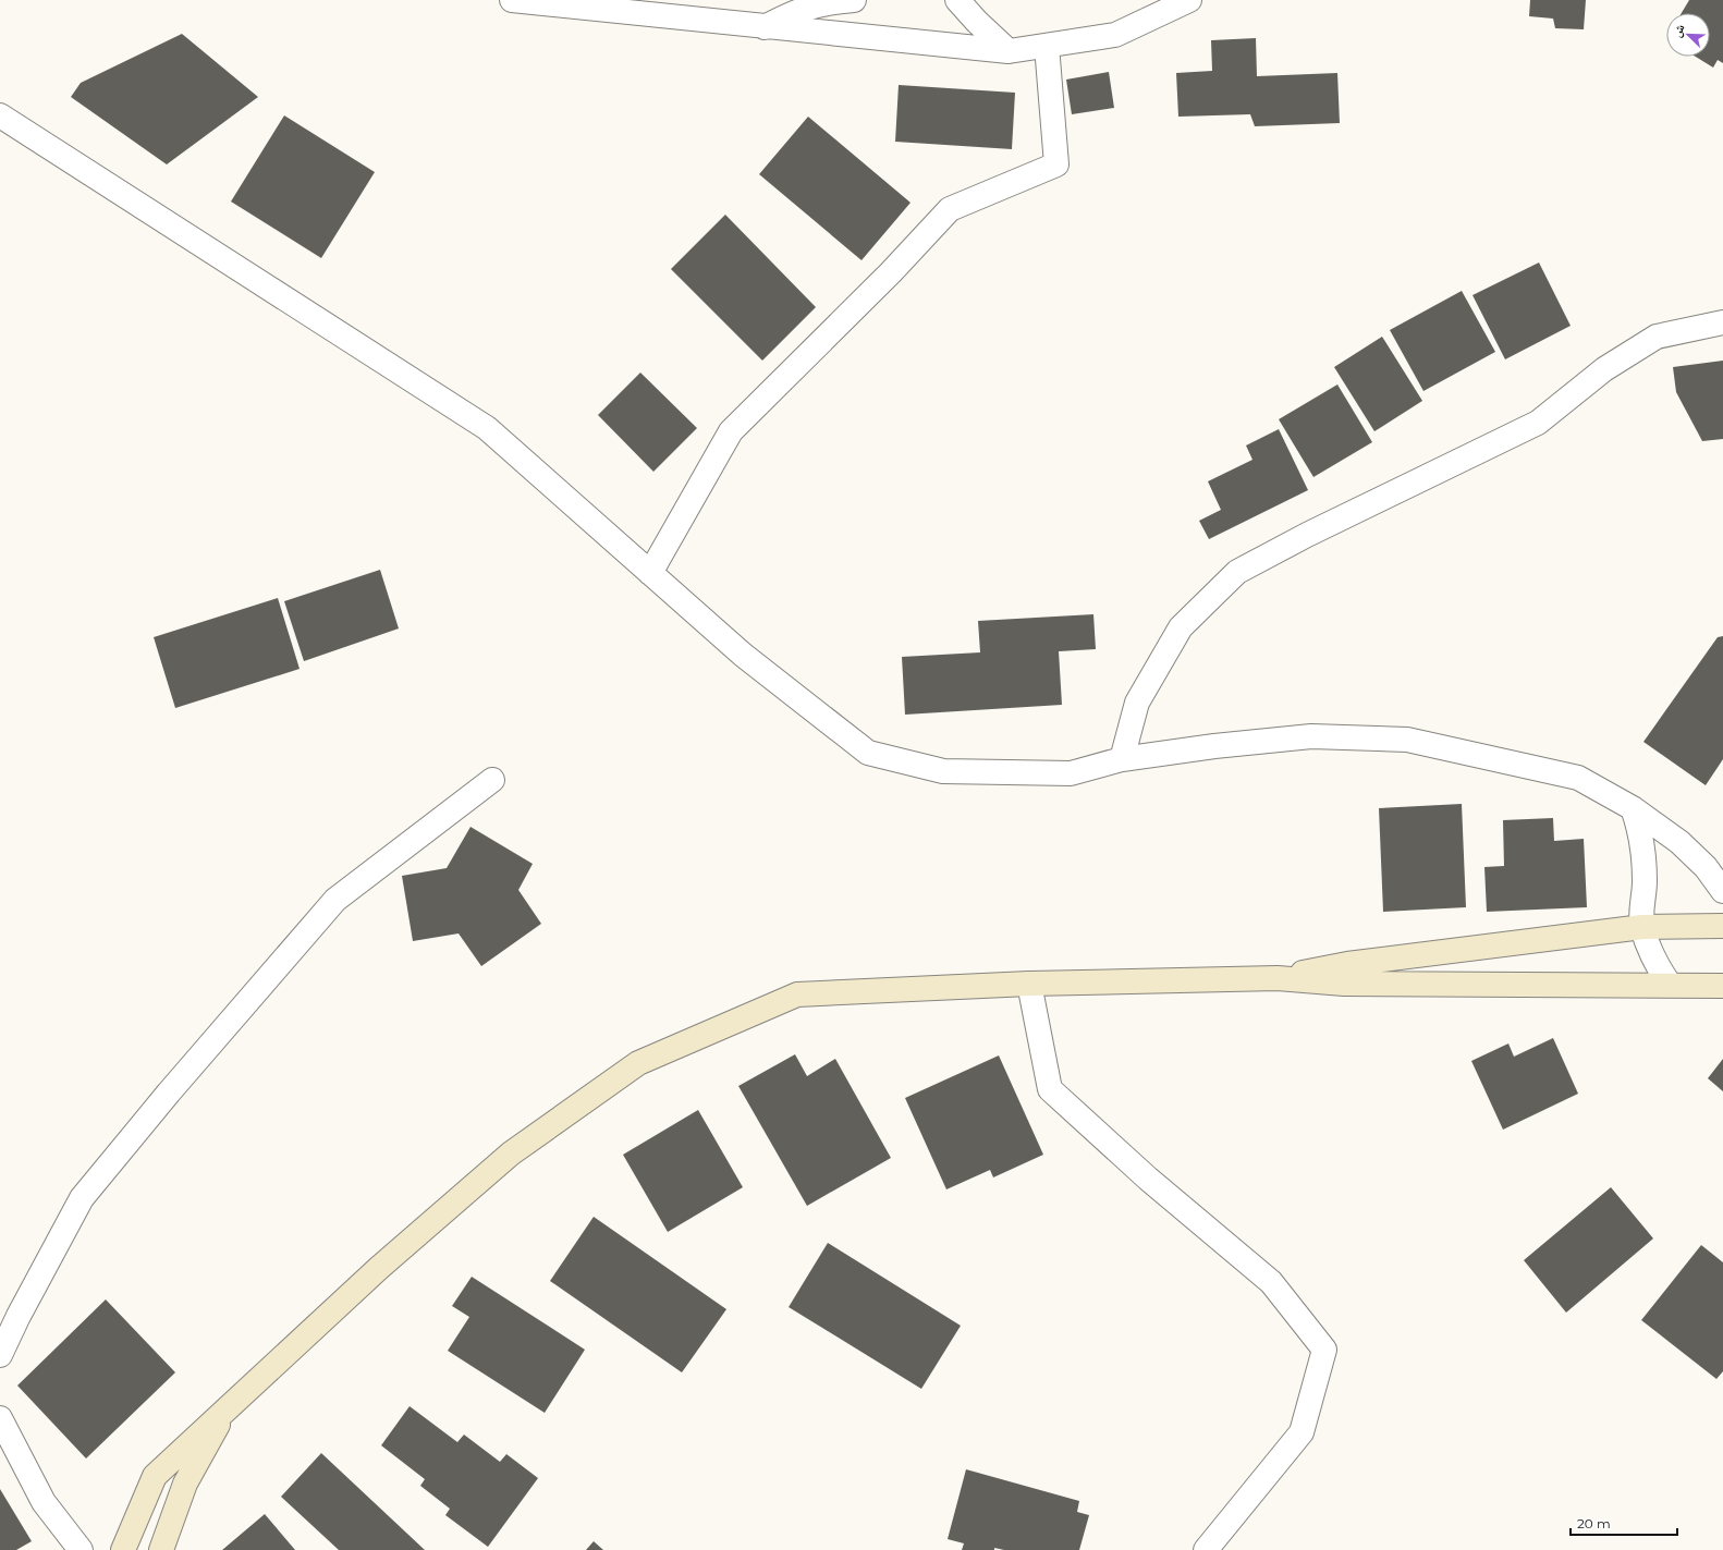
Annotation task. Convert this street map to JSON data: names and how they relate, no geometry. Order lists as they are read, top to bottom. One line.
{"scale_bar":"20 m","north":"top left"}
